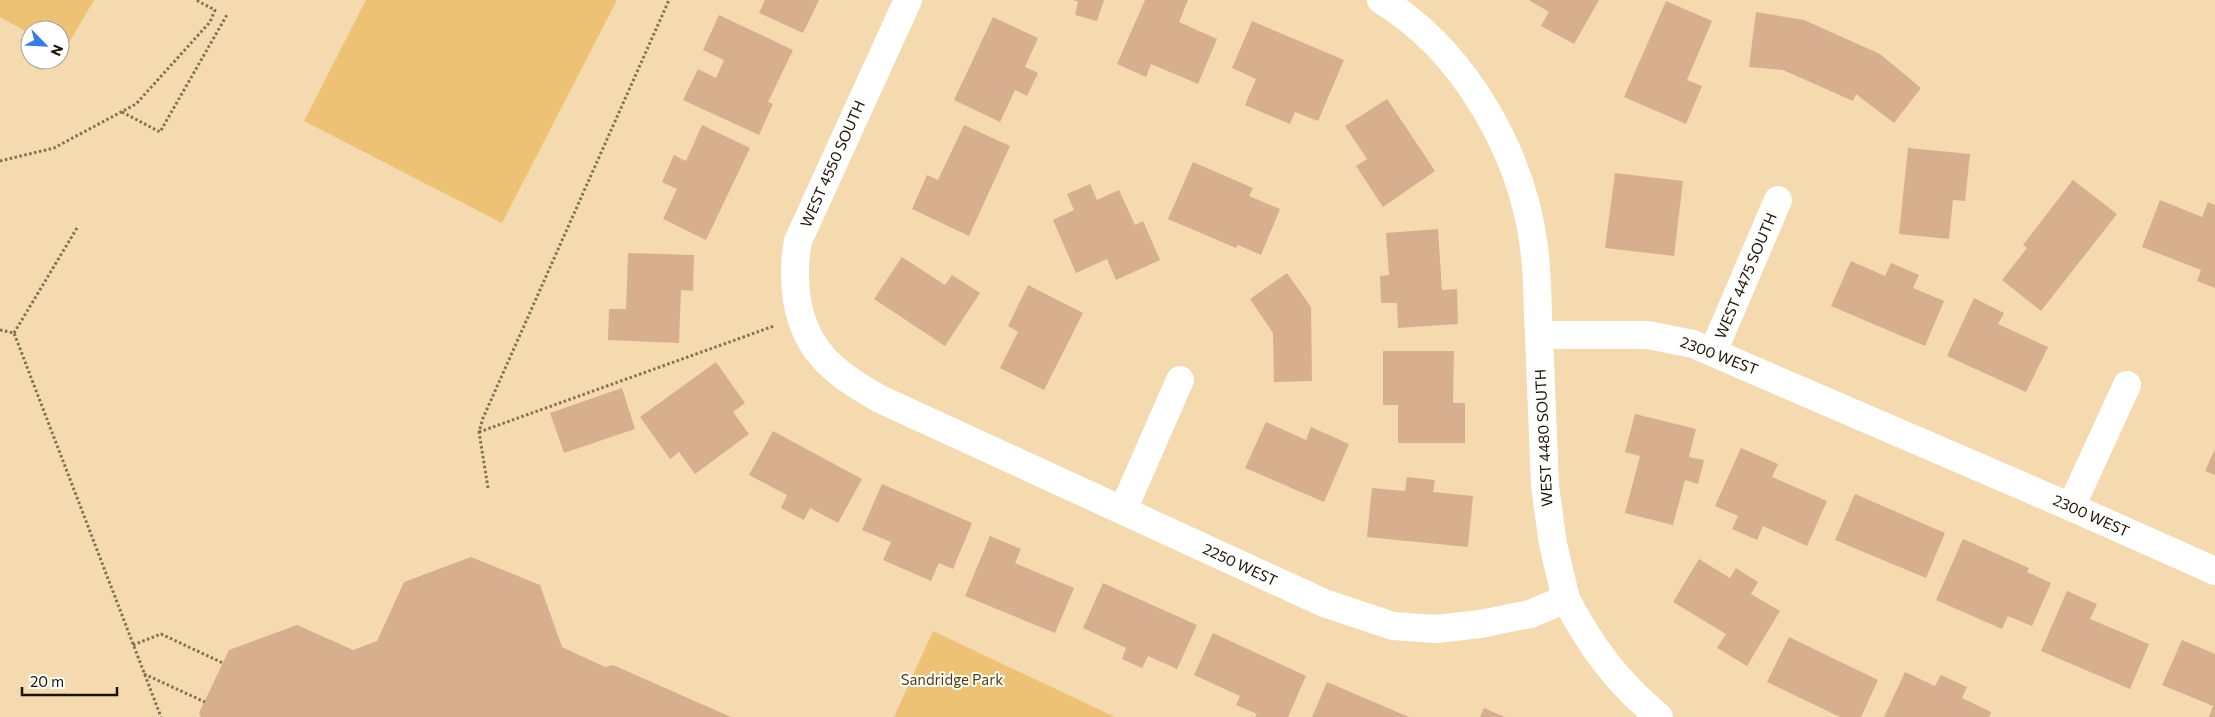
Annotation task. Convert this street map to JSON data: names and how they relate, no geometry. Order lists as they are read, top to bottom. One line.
{"streets":{"street":["WEST 4550 SOUTH","WEST 4475 SOUTH","2300 WEST","WEST 4480 SOUTH","2250 WEST"]},"crossings":[["WEST 4550 SOUTH","2250 WEST"],["WEST 4475 SOUTH","2300 WEST"],["2300 WEST","WEST 4480 SOUTH"],["WEST 4480 SOUTH","2250 WEST"]],"parks":["Sandridge Park"],"scale_bar":"20 m","north":"bottom right"}
